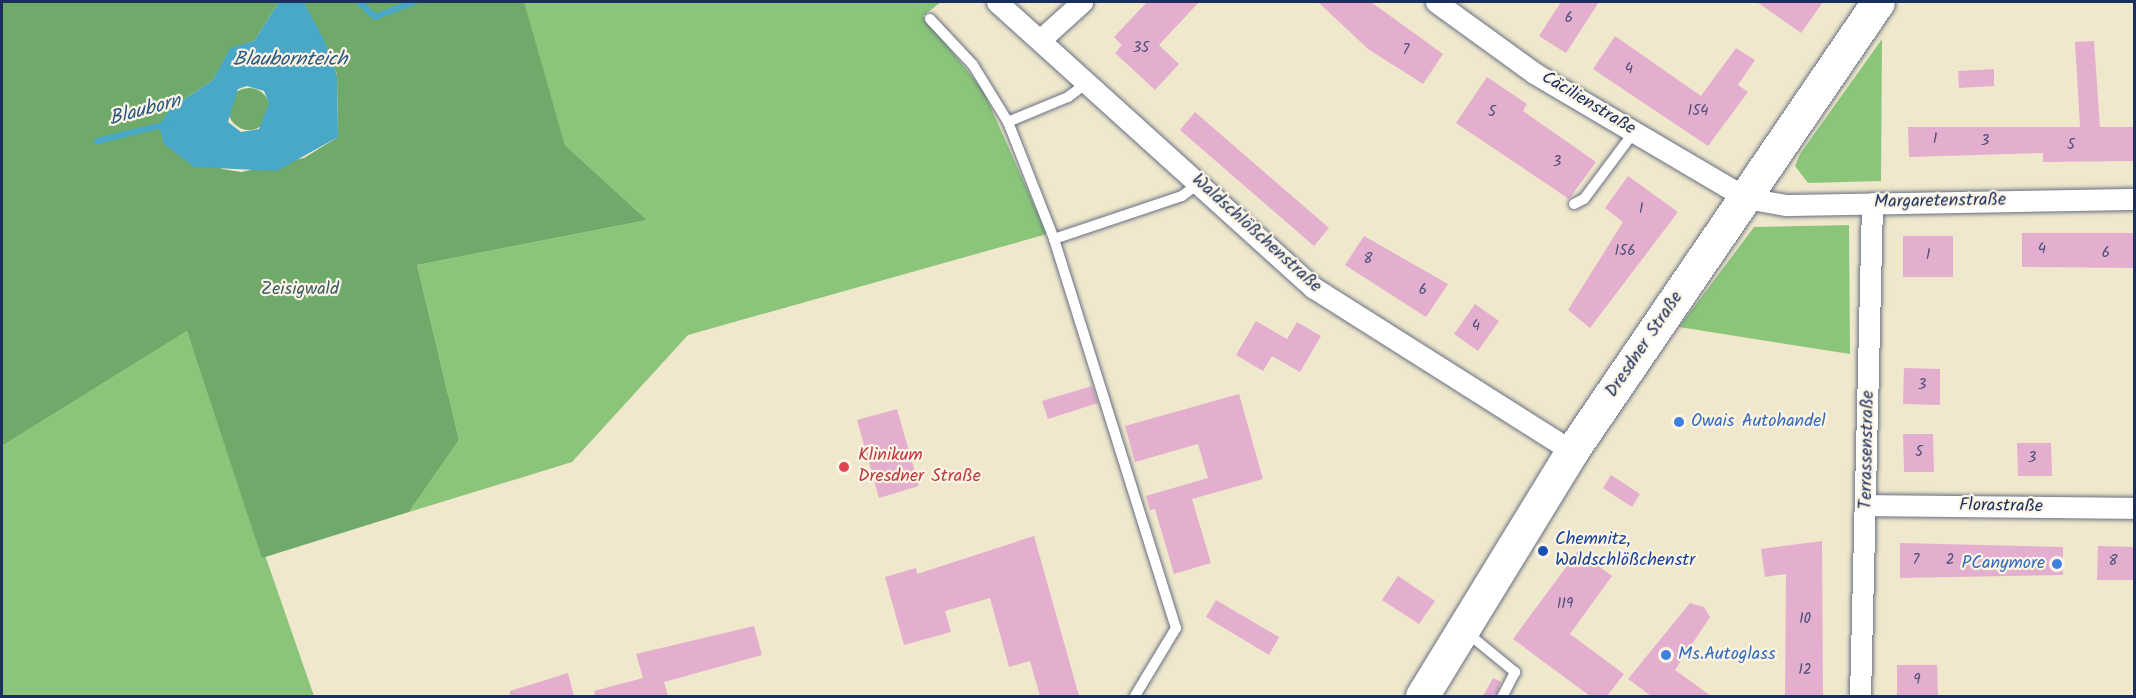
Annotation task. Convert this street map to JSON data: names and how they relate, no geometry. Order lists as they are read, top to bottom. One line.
{"streets":{"main road":["Dresdner Straße"],"street":["Cäcilienstraße","Margaretenstraße","Waldschlößchenstraße","Terrassenstraße","Florastraße"]},"crossings":[["Cäcilienstraße","Margaretenstraße"],["Cäcilienstraße","Dresdner Straße"],["Margaretenstraße","Dresdner Straße"],["Margaretenstraße","Terrassenstraße"],["Waldschlößchenstraße","Dresdner Straße"],["Terrassenstraße","Florastraße"]],"water":["Blaubornteich","Blauborn"],"parks":["Zeisigwald"],"places":["Owais Autohandel","Klinikum Dresdner Straße","Chemnitz, Waldschlößchenstr","PCanymore","Ms.Autoglass"],"house_numbers":["6","35","7","4","154","5","1","3","5","3","1","4","156","6","1","8","6","4","3","5","3","7","2","8","119","10","12","9"]}
